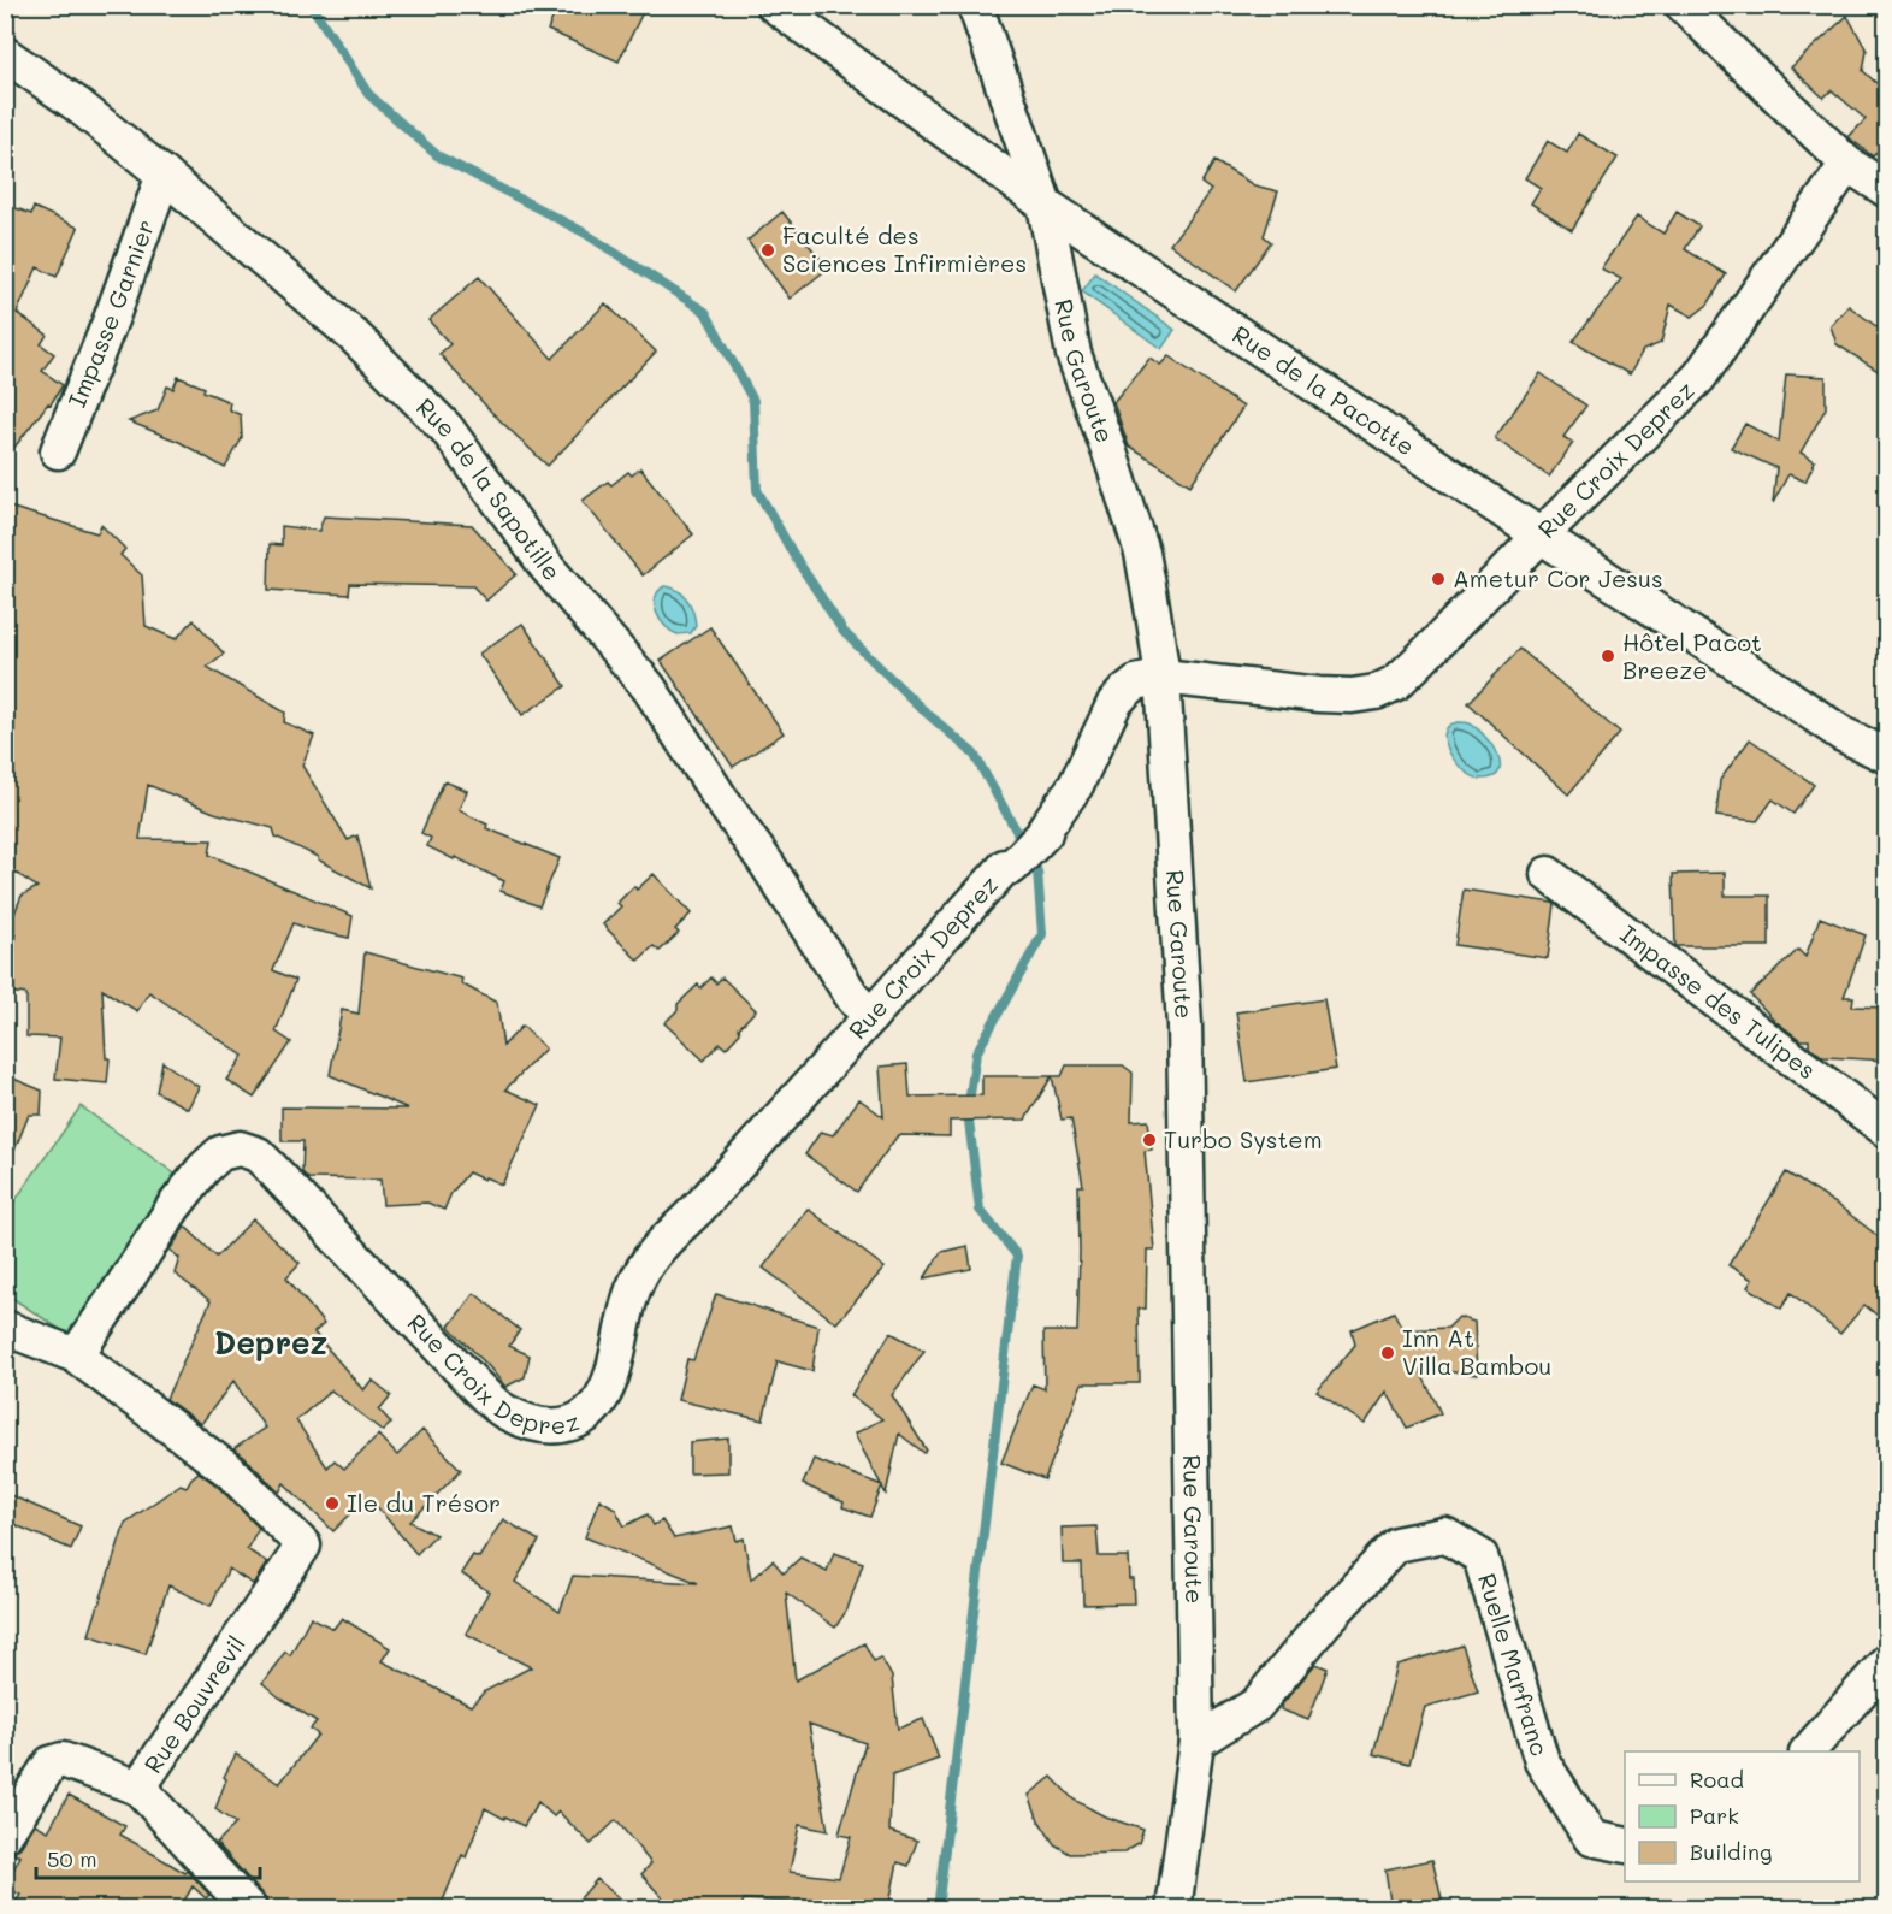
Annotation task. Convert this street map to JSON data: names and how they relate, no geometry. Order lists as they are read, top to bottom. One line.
{"streets":{"street":["Impasse Garnier","Rue Garoute","Rue de la Pacotte","Rue Croix Deprez","Rue de la Sapotille","Impasse des Tulipes","Ruelle Marfranc","Rue Bouvrevil"]},"crossings":[["Impasse Garnier","Rue de la Sapotille"],["Rue Garoute","Rue de la Pacotte"],["Rue Garoute","Rue Croix Deprez"],["Rue Garoute","Ruelle Marfranc"],["Rue de la Pacotte","Rue Croix Deprez"],["Rue Croix Deprez","Rue de la Sapotille"],["Rue Croix Deprez","Rue Bouvrevil"]],"districts":["Deprez"],"places":["Faculté des Sciences Infirmières","Ametur Cor Jesus","Hôtel Pacot Breeze","Turbo System","Inn At Villa Bambou","Ile du Trésor"],"legend":["Road","Park","Building"],"scale_bar":"50 m"}
